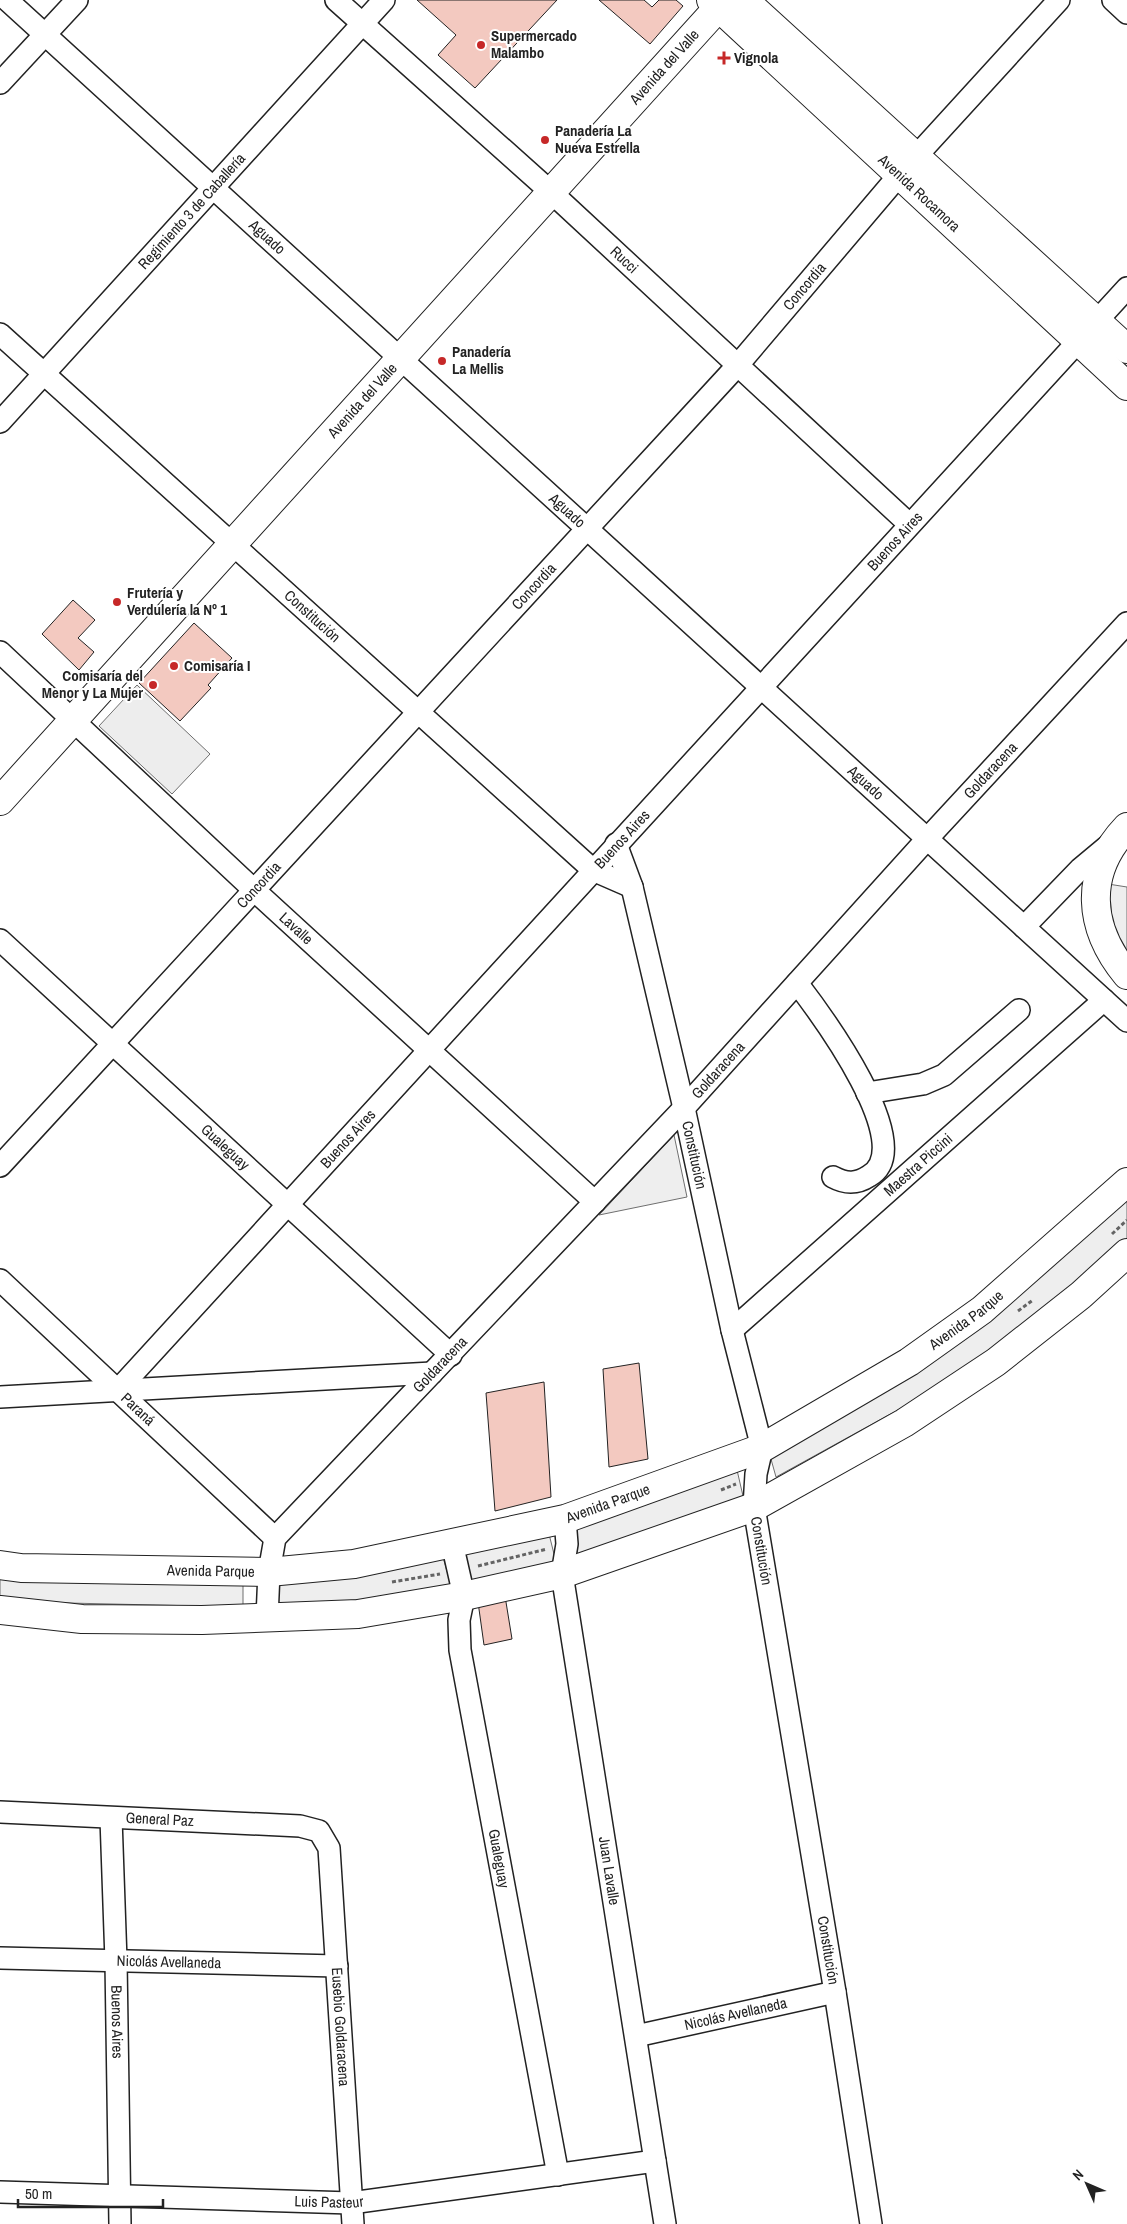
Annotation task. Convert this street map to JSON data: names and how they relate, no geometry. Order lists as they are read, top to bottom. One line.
{"streets":{"main road":["Avenida del Valle","Avenida Rocamora","Avenida Parque"],"street":["Regimiento 3 de Caballería","Aguado","Rucci","Concordia","Buenos Aires","Constitución","Goldaracena","Lavalle","Gualeguay","Maestra Piccini","Paraná","General Paz","Juan Lavalle","Nicolás Avellaneda","Eusebio Goldaracena","Luis Pasteur"]},"crossings":[["Avenida del Valle","Avenida Rocamora"],["Avenida del Valle","Aguado"],["Avenida del Valle","Rucci"],["Avenida del Valle","Constitución"],["Avenida del Valle","Lavalle"],["Avenida Rocamora","Concordia"],["Avenida Rocamora","Buenos Aires"],["Regimiento 3 de Caballería","Aguado"],["Regimiento 3 de Caballería","Rucci"],["Regimiento 3 de Caballería","Constitución"],["Aguado","Concordia"],["Aguado","Buenos Aires"],["Aguado","Goldaracena"],["Aguado","Maestra Piccini"],["Rucci","Concordia"],["Rucci","Buenos Aires"],["Concordia","Constitución"],["Concordia","Lavalle"],["Concordia","Gualeguay"],["Buenos Aires","Constitución"],["Buenos Aires","Lavalle"],["Buenos Aires","Gualeguay"],["Buenos Aires","Paraná"],["Buenos Aires","General Paz"],["Buenos Aires","Nicolás Avellaneda"],["Buenos Aires","Luis Pasteur"],["Constitución","Goldaracena"],["Constitución","Maestra Piccini"],["Constitución","Avenida Parque"],["Constitución","Nicolás Avellaneda"],["Goldaracena","Lavalle"],["Goldaracena","Gualeguay"],["Goldaracena","Paraná"],["Gualeguay","Avenida Parque"],["Gualeguay","Luis Pasteur"],["Avenida Parque","Juan Lavalle"],["General Paz","Eusebio Goldaracena"],["Juan Lavalle","Nicolás Avellaneda"],["Juan Lavalle","Luis Pasteur"],["Nicolás Avellaneda","Eusebio Goldaracena"],["Eusebio Goldaracena","Luis Pasteur"]],"places":{"other":["Supermercado Malambo","Panadería La Nueva Estrella","Panadería La Mellis","Frutería y Verdulería la Nº 1","Comisaría I","Comisaría del Menor y La Mujer"],"health":["Vignola"]},"scale_bar":"50 m","north":"top left"}
